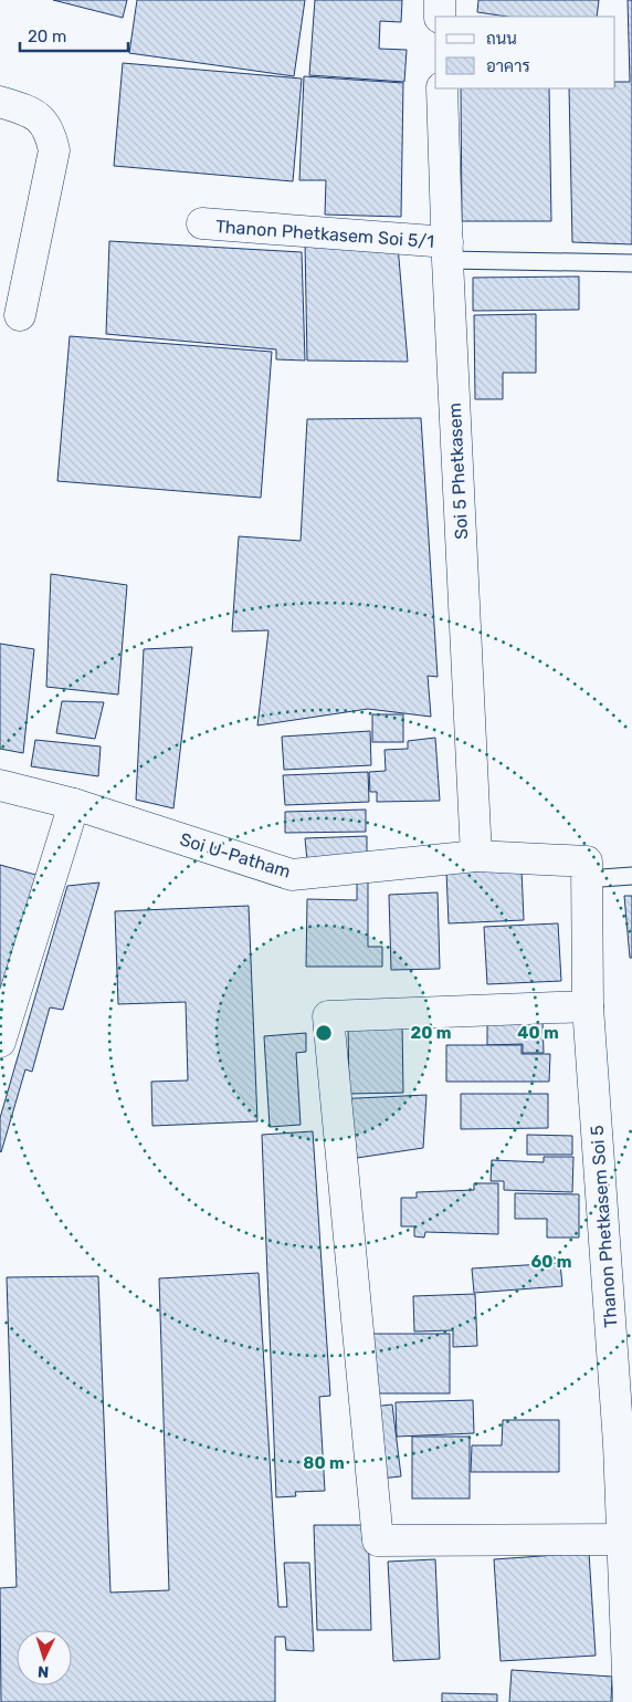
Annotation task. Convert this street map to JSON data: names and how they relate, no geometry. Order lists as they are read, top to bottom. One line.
{"streets":{"street":["Thanon Phetkasem Soi 5/1","Soi 5 Phetkasem","Soi U-Patham","Thanon Phetkasem Soi 5"]},"crossings":[["Thanon Phetkasem Soi 5/1","Soi 5 Phetkasem"],["Soi 5 Phetkasem","Soi U-Patham"],["Soi 5 Phetkasem","Thanon Phetkasem Soi 5"],["Soi U-Patham","Thanon Phetkasem Soi 5"]],"legend":["ถนน","อาคาร"],"scale_bar":"20 m","north":"bottom","rings":["20 m","40 m","60 m","80 m"]}
